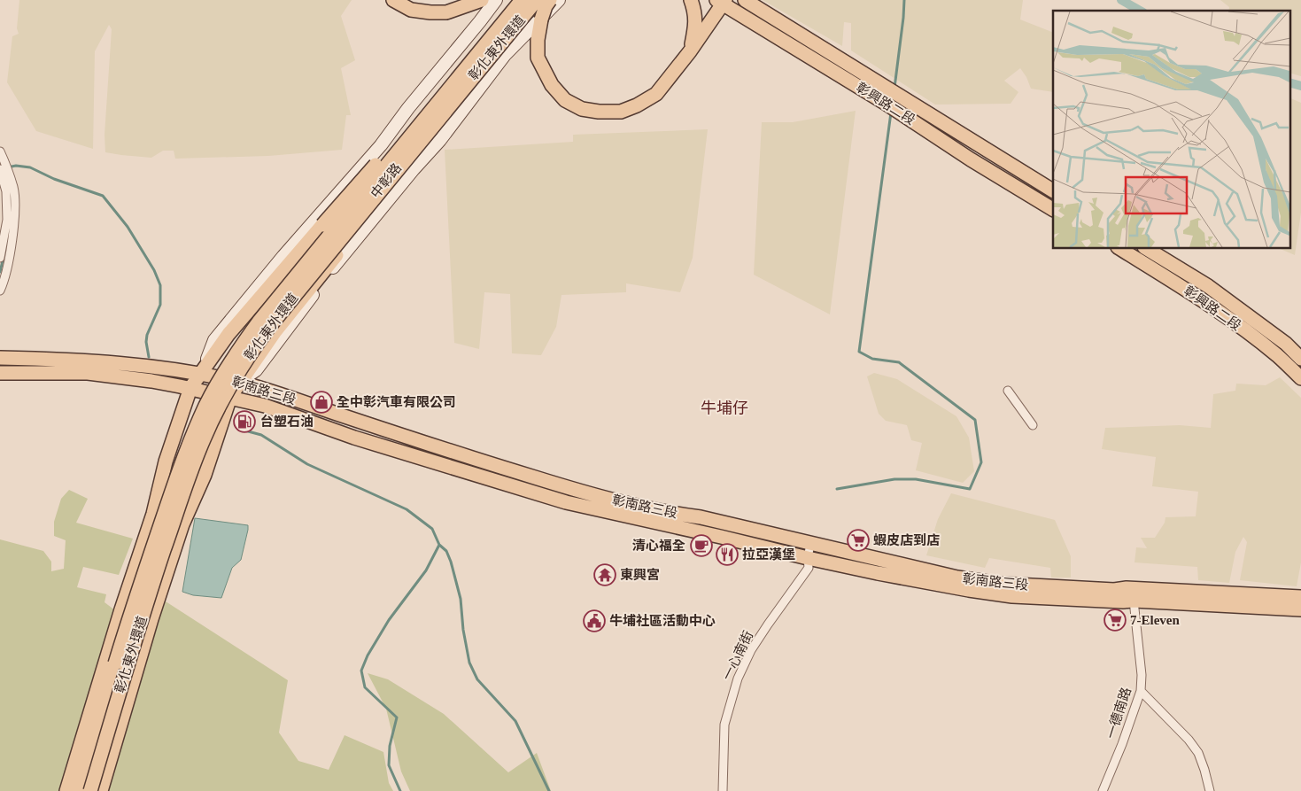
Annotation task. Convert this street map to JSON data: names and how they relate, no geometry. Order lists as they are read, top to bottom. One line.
{"streets":{"main road":["彰化東外環道","彰興路二段","彰南路三段"],"street":["中彰路","一心南街","一德南路"]},"crossings":[["中彰路","彰南路三段"],["彰南路三段","一心南街"],["彰南路三段","一德南路"]],"districts":["牛埔仔"],"places":{"shop":["全中彰汽車有限公司"],"fuel station":["台塑石油"],"supermarket":["蝦皮店到店","7-Eleven"],"cafe":["清心福全"],"restaurant":["拉亞漢堡"],"temple":["東興宮"],"public building":["牛埔社區活動中心"]}}
